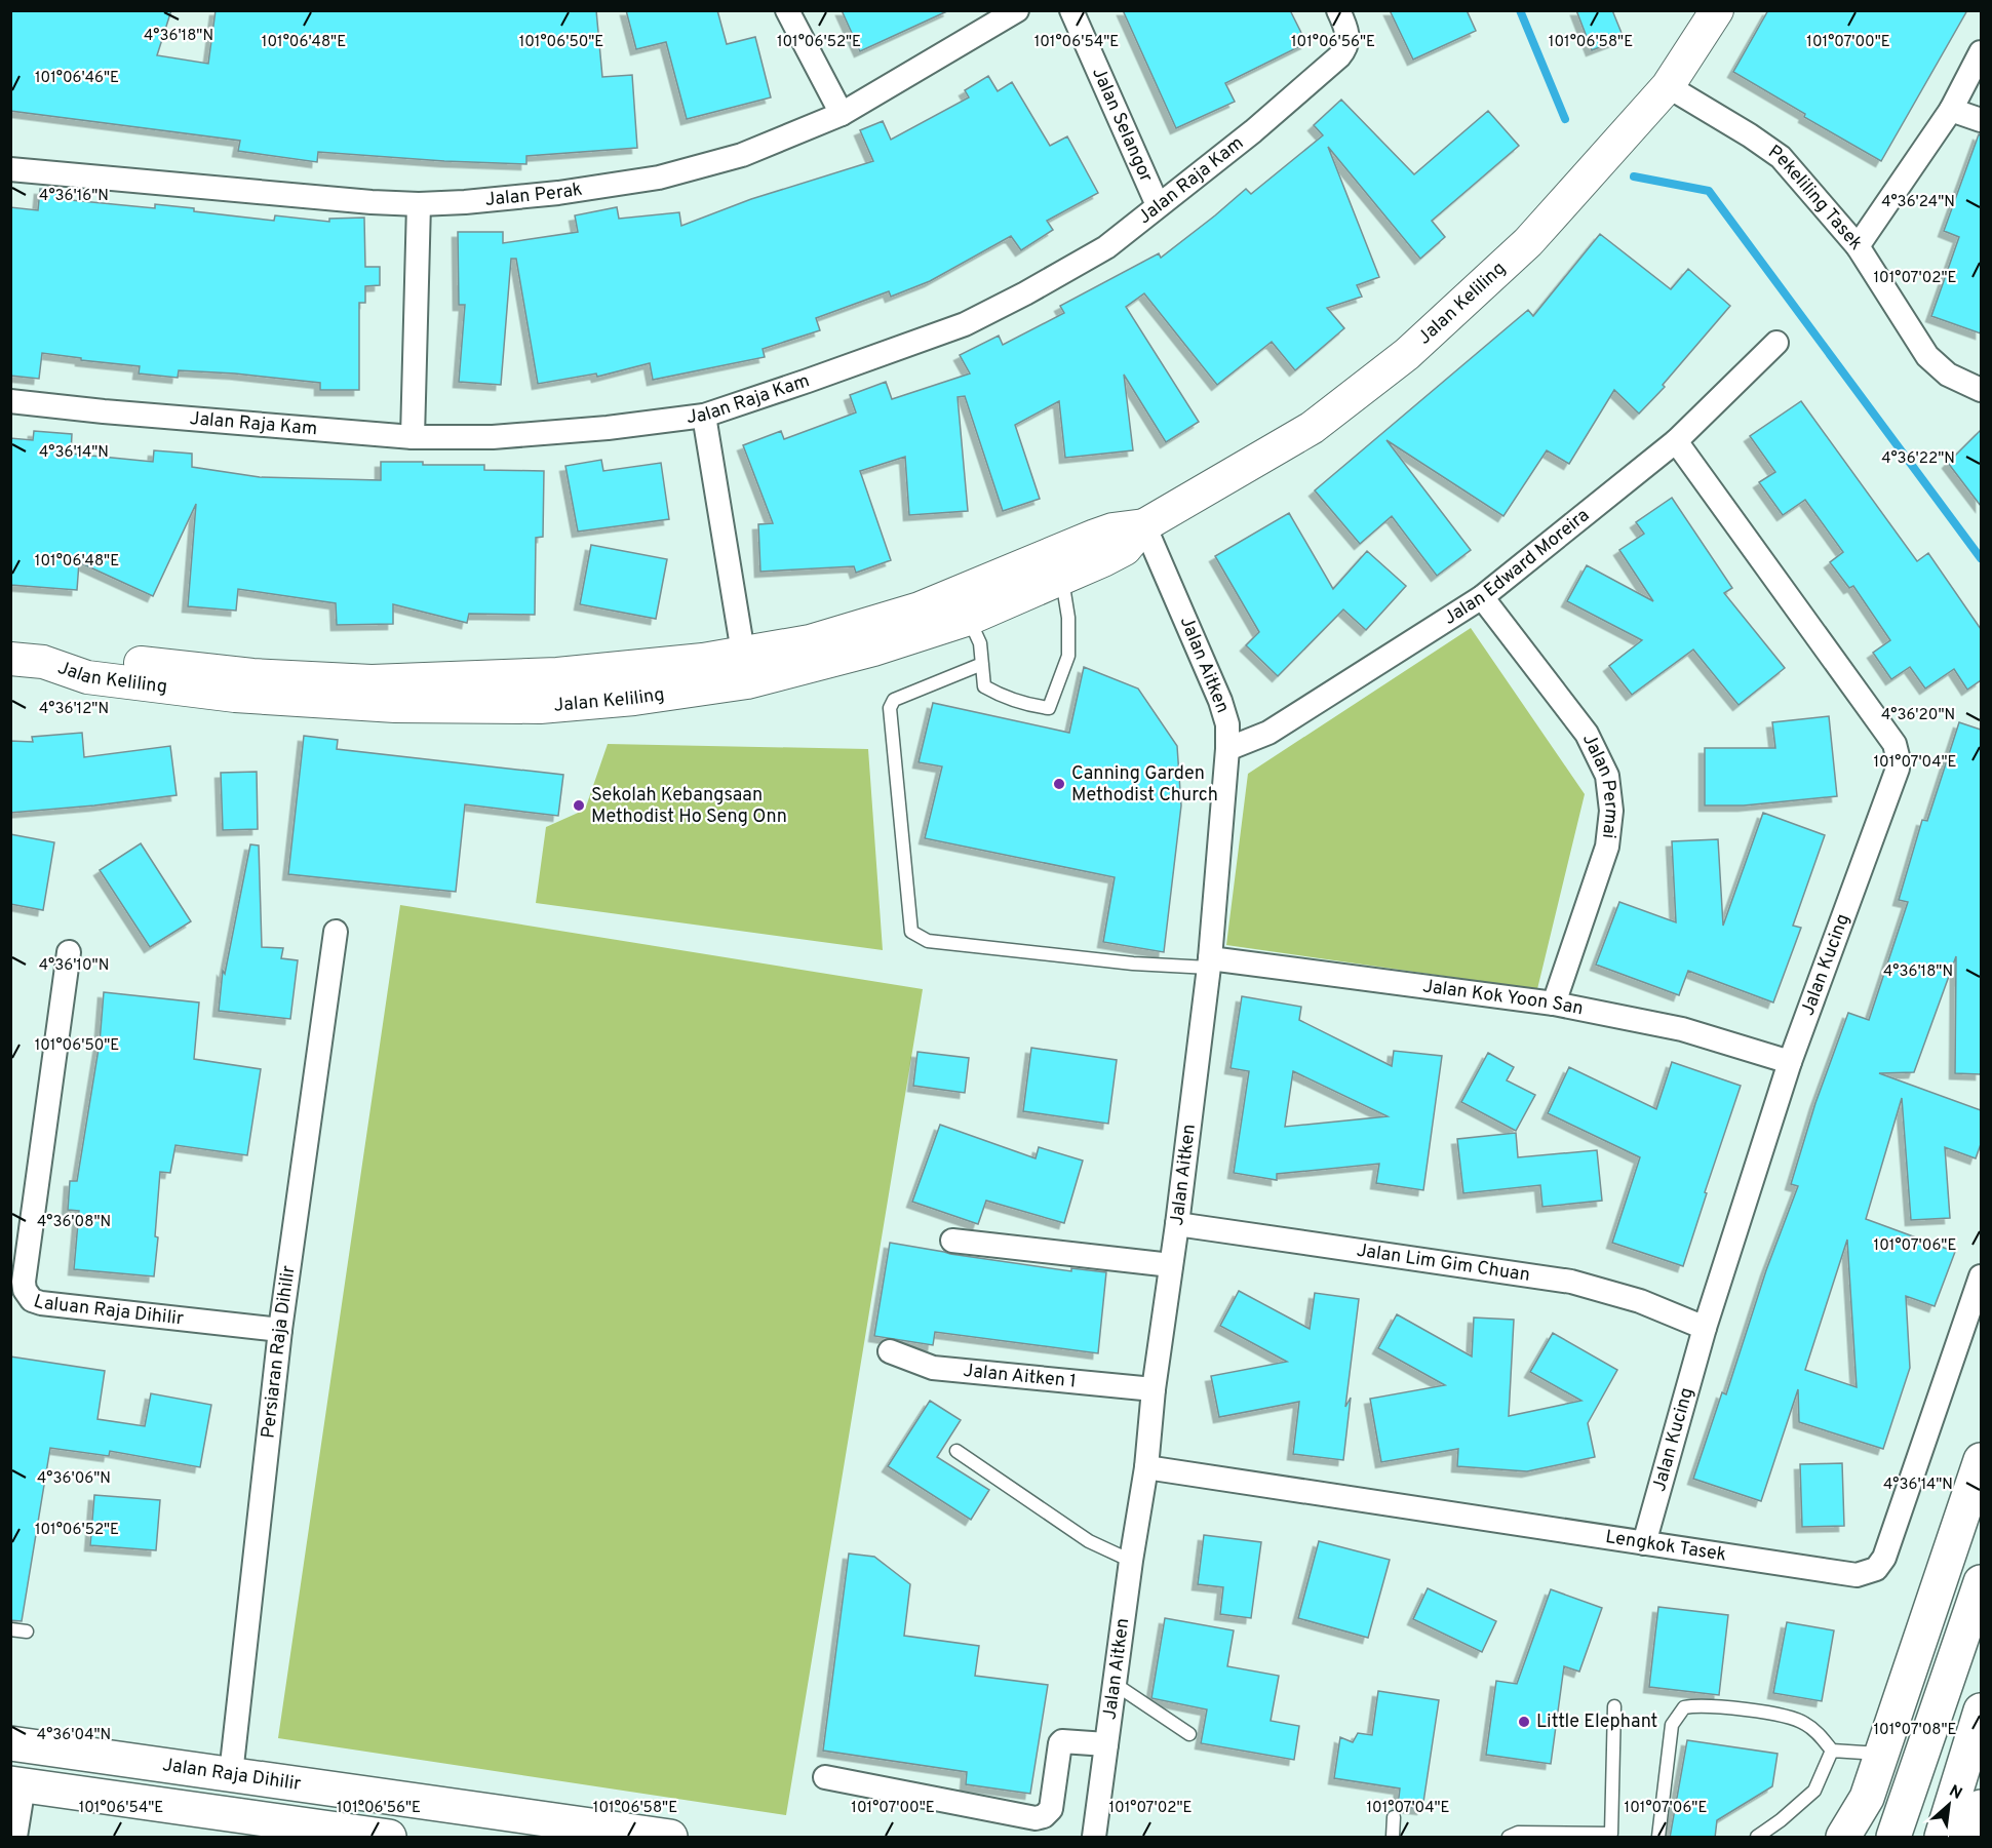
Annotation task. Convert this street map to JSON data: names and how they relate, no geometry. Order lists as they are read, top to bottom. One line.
{"streets":{"main road":["Jalan Keliling","Jalan Raja Dihilir"],"street":["Jalan Selangor","Jalan Raja Kam","Jalan Perak","Pekeliling Tasek","Jalan Edward Moreira","Jalan Aitken","Jalan Permai","Jalan Kucing","Jalan Kok Yoon San","Jalan Lim Gim Chuan","Laluan Raja Dihilir","Persiaran Raja Dihilir","Jalan Aitken 1","Lengkok Tasek"]},"crossings":[["Jalan Selangor","Jalan Raja Kam"],["Pekeliling Tasek","Jalan Keliling"],["Jalan Keliling","Jalan Aitken"],["Jalan Edward Moreira","Jalan Aitken"],["Jalan Edward Moreira","Jalan Permai"],["Jalan Edward Moreira","Jalan Kucing"],["Jalan Aitken","Jalan Kok Yoon San"],["Jalan Aitken","Jalan Lim Gim Chuan"],["Jalan Aitken","Jalan Aitken 1"],["Jalan Aitken","Lengkok Tasek"],["Jalan Permai","Jalan Kok Yoon San"],["Jalan Kucing","Jalan Kok Yoon San"],["Jalan Kucing","Jalan Lim Gim Chuan"],["Jalan Kucing","Lengkok Tasek"],["Laluan Raja Dihilir","Persiaran Raja Dihilir"],["Persiaran Raja Dihilir","Jalan Raja Dihilir"]],"places":["Canning Garden Methodist Church","Sekolah Kebangsaan Methodist Ho Seng Onn","Little Elephant"],"north":"top right","coordinates":["4°36'18\"N","101°06'48\"E","101°06'50\"E","101°06'52\"E","101°06'54\"E","101°06'56\"E","101°06'58\"E","101°07'00\"E","101°06'46\"E","4°36'16\"N","4°36'24\"N","101°07'02\"E","4°36'14\"N","4°36'22\"N","4°36'12\"N","4°36'20\"N","101°07'04\"E","4°36'10\"N","4°36'08\"N","101°07'06\"E","4°36'06\"N","101°07'08\"E","4°36'04\"N"]}
